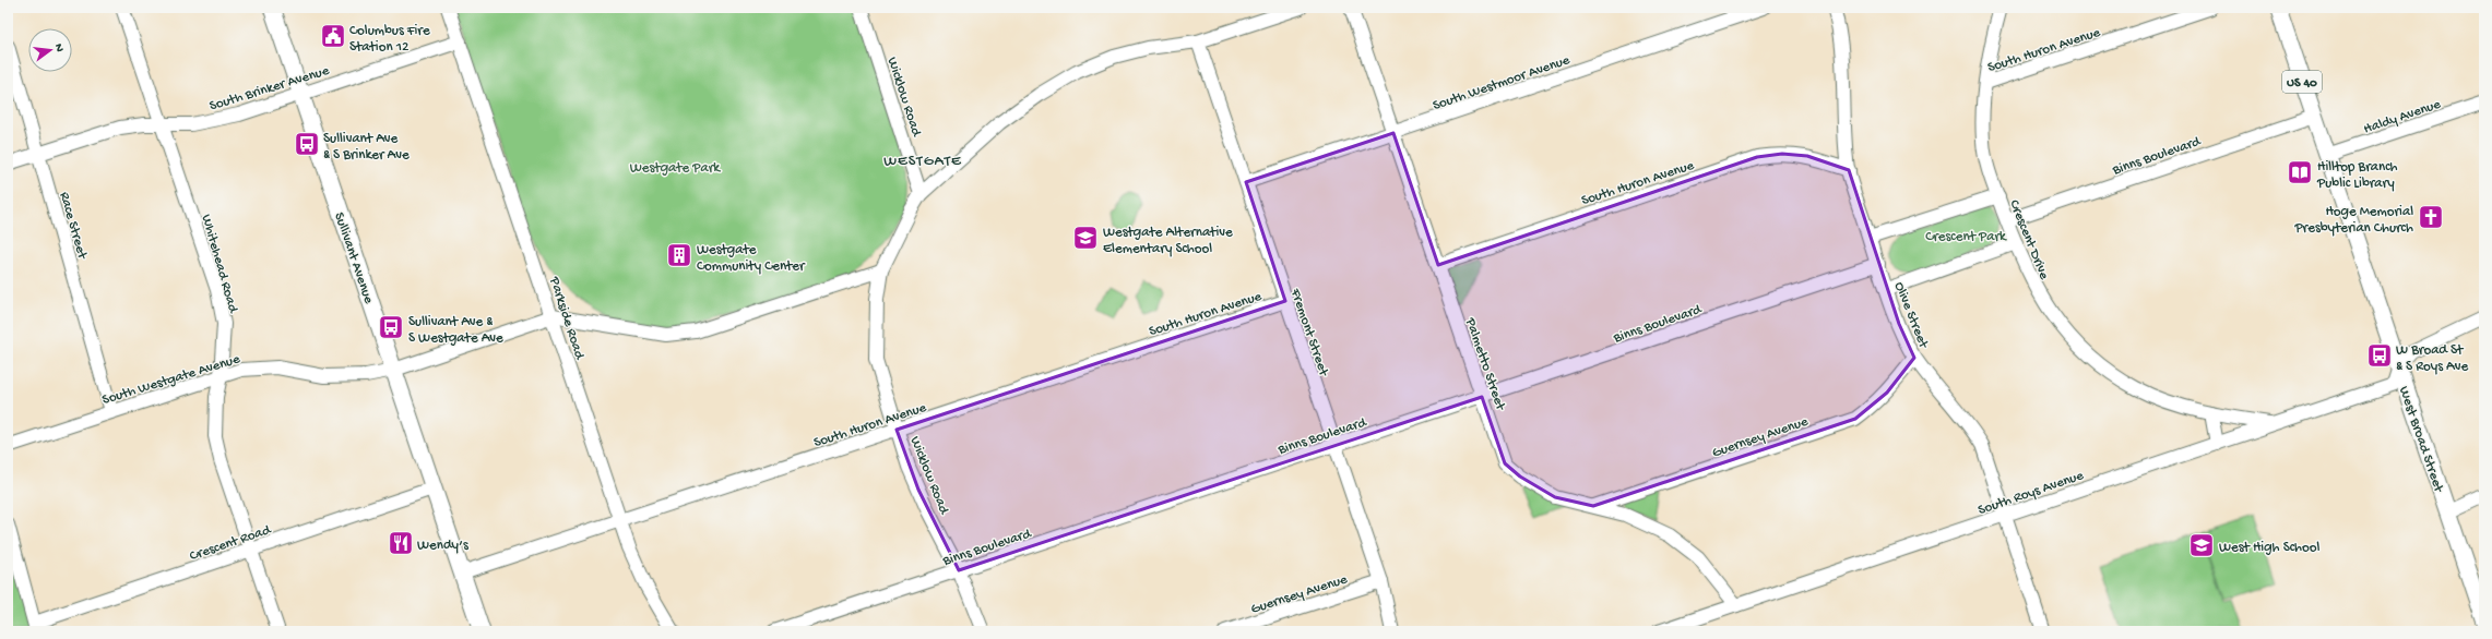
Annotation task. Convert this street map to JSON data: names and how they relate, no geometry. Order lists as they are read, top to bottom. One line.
{"streets":{"main road":["US 40","Sullivant Avenue","West Broad Street"],"street":["South Huron Avenue","South Westmoor Avenue","South Brinker Avenue","Wicklow Road","Haldy Avenue","Binns Boulevard","Race Street","Crescent Drive","Whitehead Road","Olive Street","Parkside Road","Fremont Street","Palmetto Street","South Westgate Avenue","Guernsey Avenue","South Roys Avenue","Crescent Road"]},"crossings":[["South Huron Avenue","Wicklow Road"],["South Huron Avenue","Crescent Drive"],["South Huron Avenue","Sullivant Avenue"],["South Huron Avenue","Olive Street"],["South Huron Avenue","Parkside Road"],["South Huron Avenue","Fremont Street"],["South Huron Avenue","Palmetto Street"],["South Westmoor Avenue","Fremont Street"],["South Westmoor Avenue","Palmetto Street"],["South Brinker Avenue","Race Street"],["South Brinker Avenue","Sullivant Avenue"],["South Brinker Avenue","Whitehead Road"],["South Brinker Avenue","Parkside Road"],["Wicklow Road","Binns Boulevard"],["Wicklow Road","South Westgate Avenue"],["Haldy Avenue","West Broad Street"],["Binns Boulevard","Crescent Drive"],["Binns Boulevard","Olive Street"],["Binns Boulevard","Fremont Street"],["Binns Boulevard","Palmetto Street"],["Binns Boulevard","West Broad Street"],["Race Street","South Westgate Avenue"],["Crescent Drive","South Roys Avenue"],["Sullivant Avenue","South Westgate Avenue"],["Sullivant Avenue","Crescent Road"],["Whitehead Road","South Westgate Avenue"],["Whitehead Road","Crescent Road"],["Olive Street","Guernsey Avenue"],["Olive Street","South Roys Avenue"],["Parkside Road","South Westgate Avenue"],["Fremont Street","Guernsey Avenue"],["Palmetto Street","Guernsey Avenue"],["Palmetto Street","South Roys Avenue"],["West Broad Street","South Roys Avenue"]],"districts":["WESTGATE"],"parks":["Westgate Park","Crescent Park"],"places":{"public building":["Columbus Fire Station 12"],"bus stop":["Sullivant Ave & S Brinker Ave","Sullivant Ave & S Westgate Ave","W Broad St & S Roys Ave"],"library":["Hilltop Branch Public Library"],"church":["Hoge Memorial Presbyterian Church"],"school or university":["Westgate Alternative Elementary School","West High School"],"building":["Westgate Community Center"],"restaurant":["Wendy’s"]},"north":"right"}
